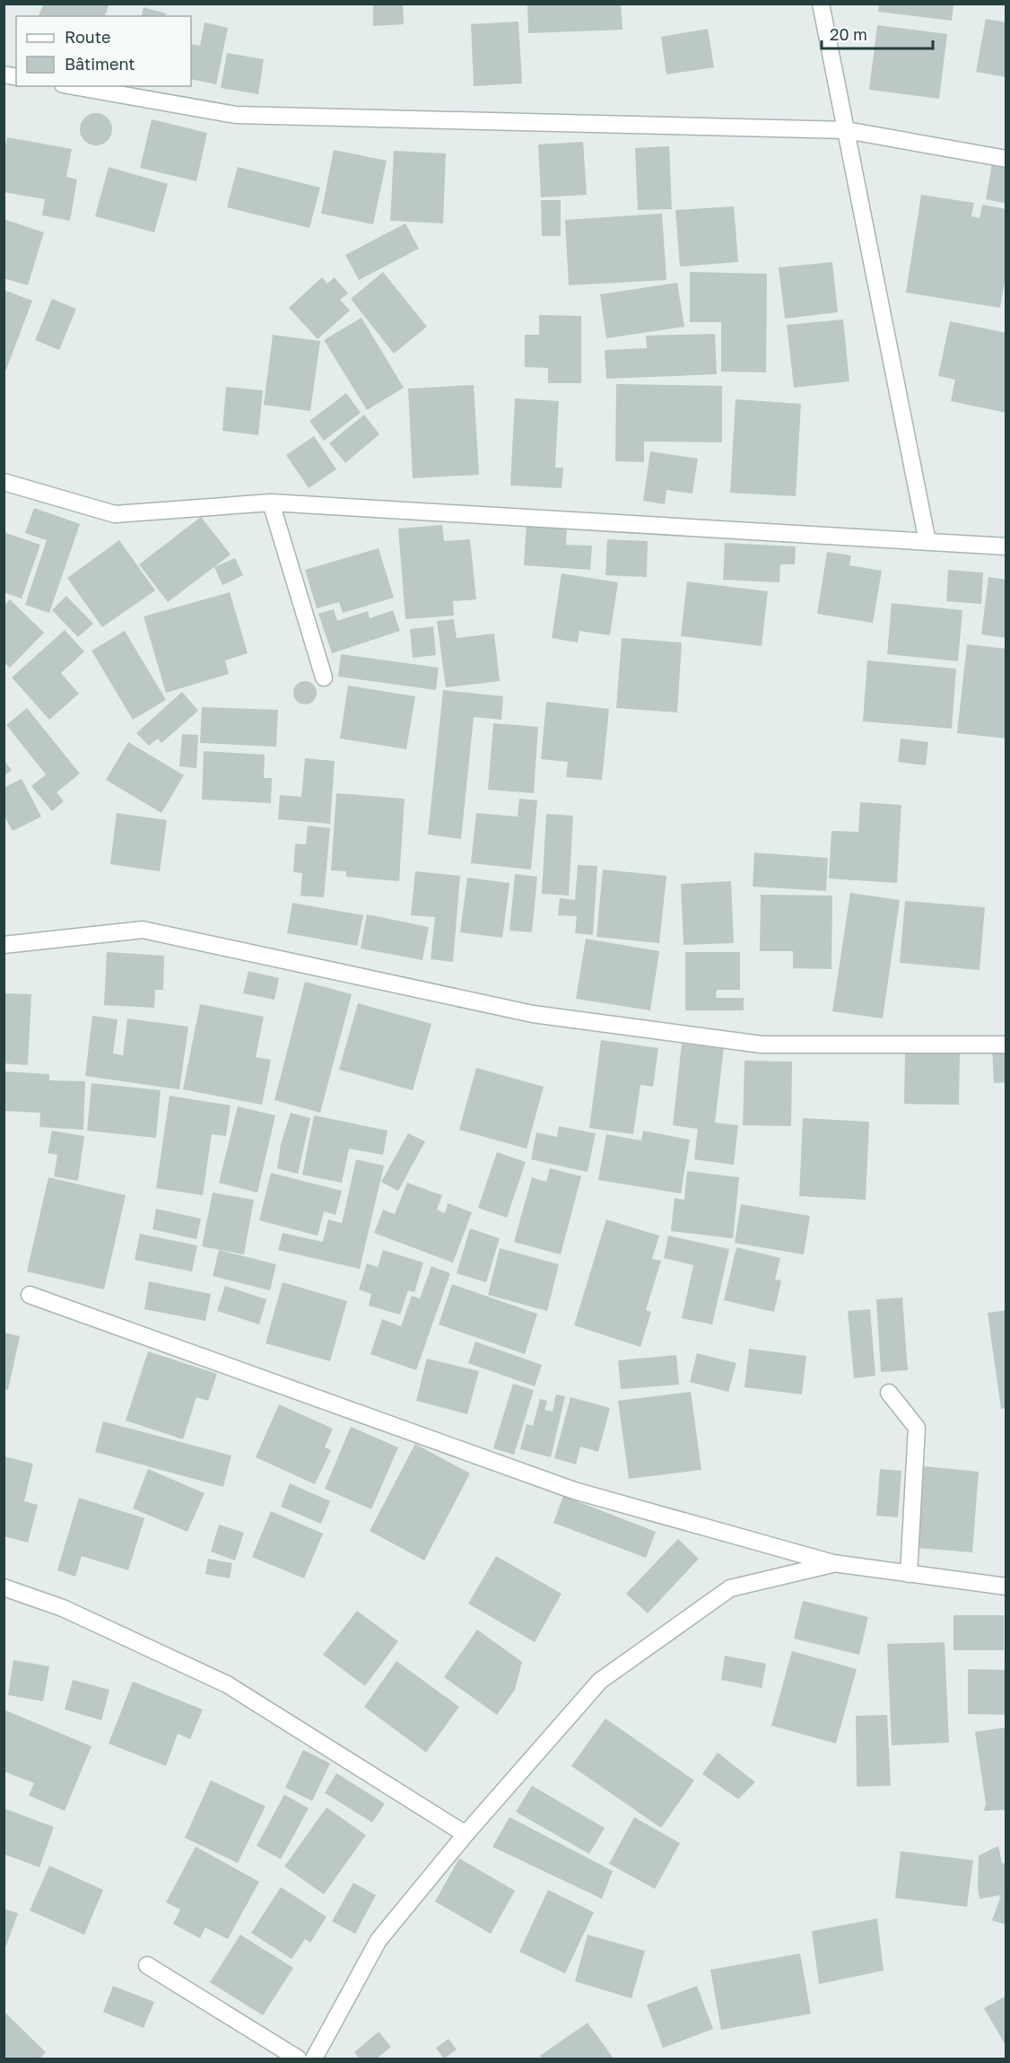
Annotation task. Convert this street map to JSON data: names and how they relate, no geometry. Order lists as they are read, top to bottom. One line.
{"legend":["Route","Bâtiment"],"scale_bar":"20 m"}
